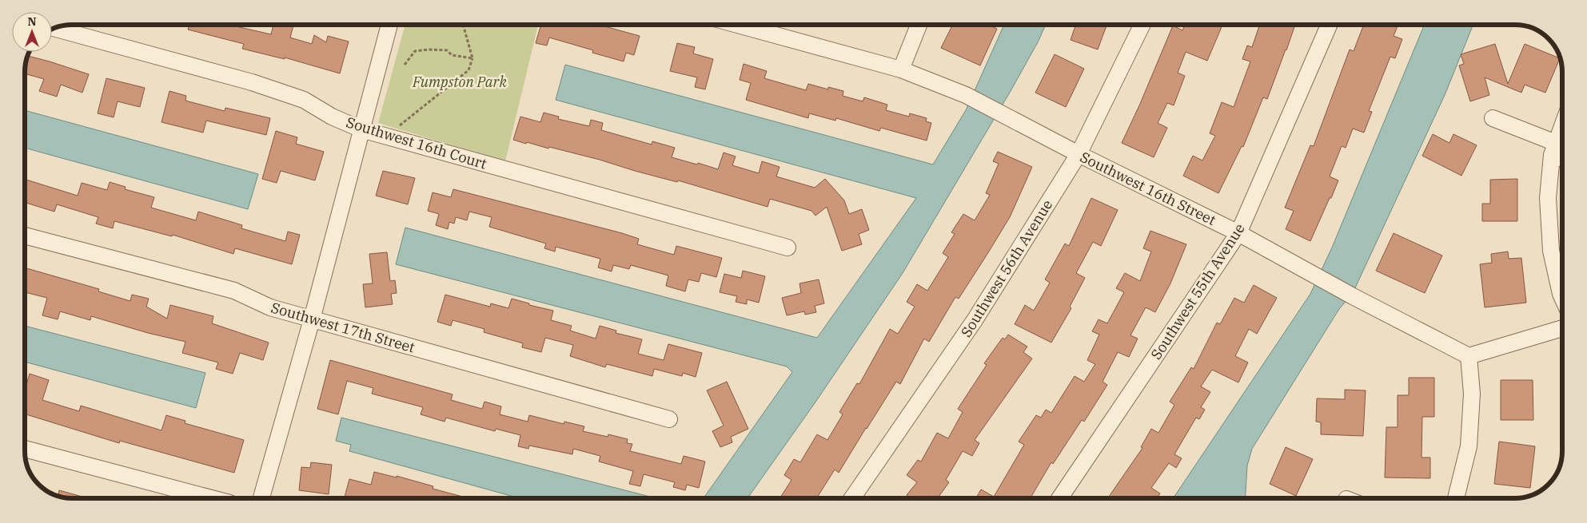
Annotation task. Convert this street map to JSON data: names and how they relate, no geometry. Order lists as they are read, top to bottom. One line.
{"streets":{"street":["Southwest 16th Court","Southwest 16th Street","Southwest 56th Avenue","Southwest 55th Avenue","Southwest 17th Street"]},"crossings":[["Southwest 16th Street","Southwest 56th Avenue"],["Southwest 16th Street","Southwest 55th Avenue"]],"parks":["Fumpston Park"],"north":"top"}
